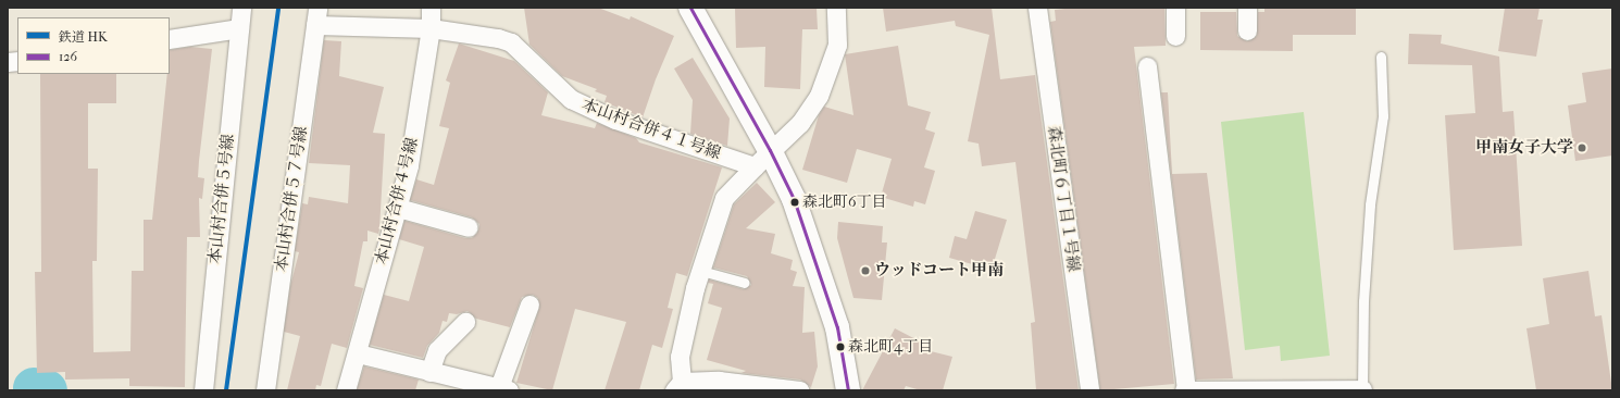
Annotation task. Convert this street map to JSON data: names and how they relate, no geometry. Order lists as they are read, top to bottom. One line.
{"streets":{"street":["本山村合併４１号線","本山村合併５号線","本山村合併５７号線","森北町６丁目１号線","本山村合併４号線"]},"crossings":[["本山村合併４１号線","本山村合併５７号線"],["本山村合併４１号線","本山村合併４号線"]],"places":["甲南女子大学","森北町6丁目","ウッドコート甲南","森北町4丁目"],"lines":["rail line HK","transit line 126"],"legend":["鉄道 HK","126"]}
